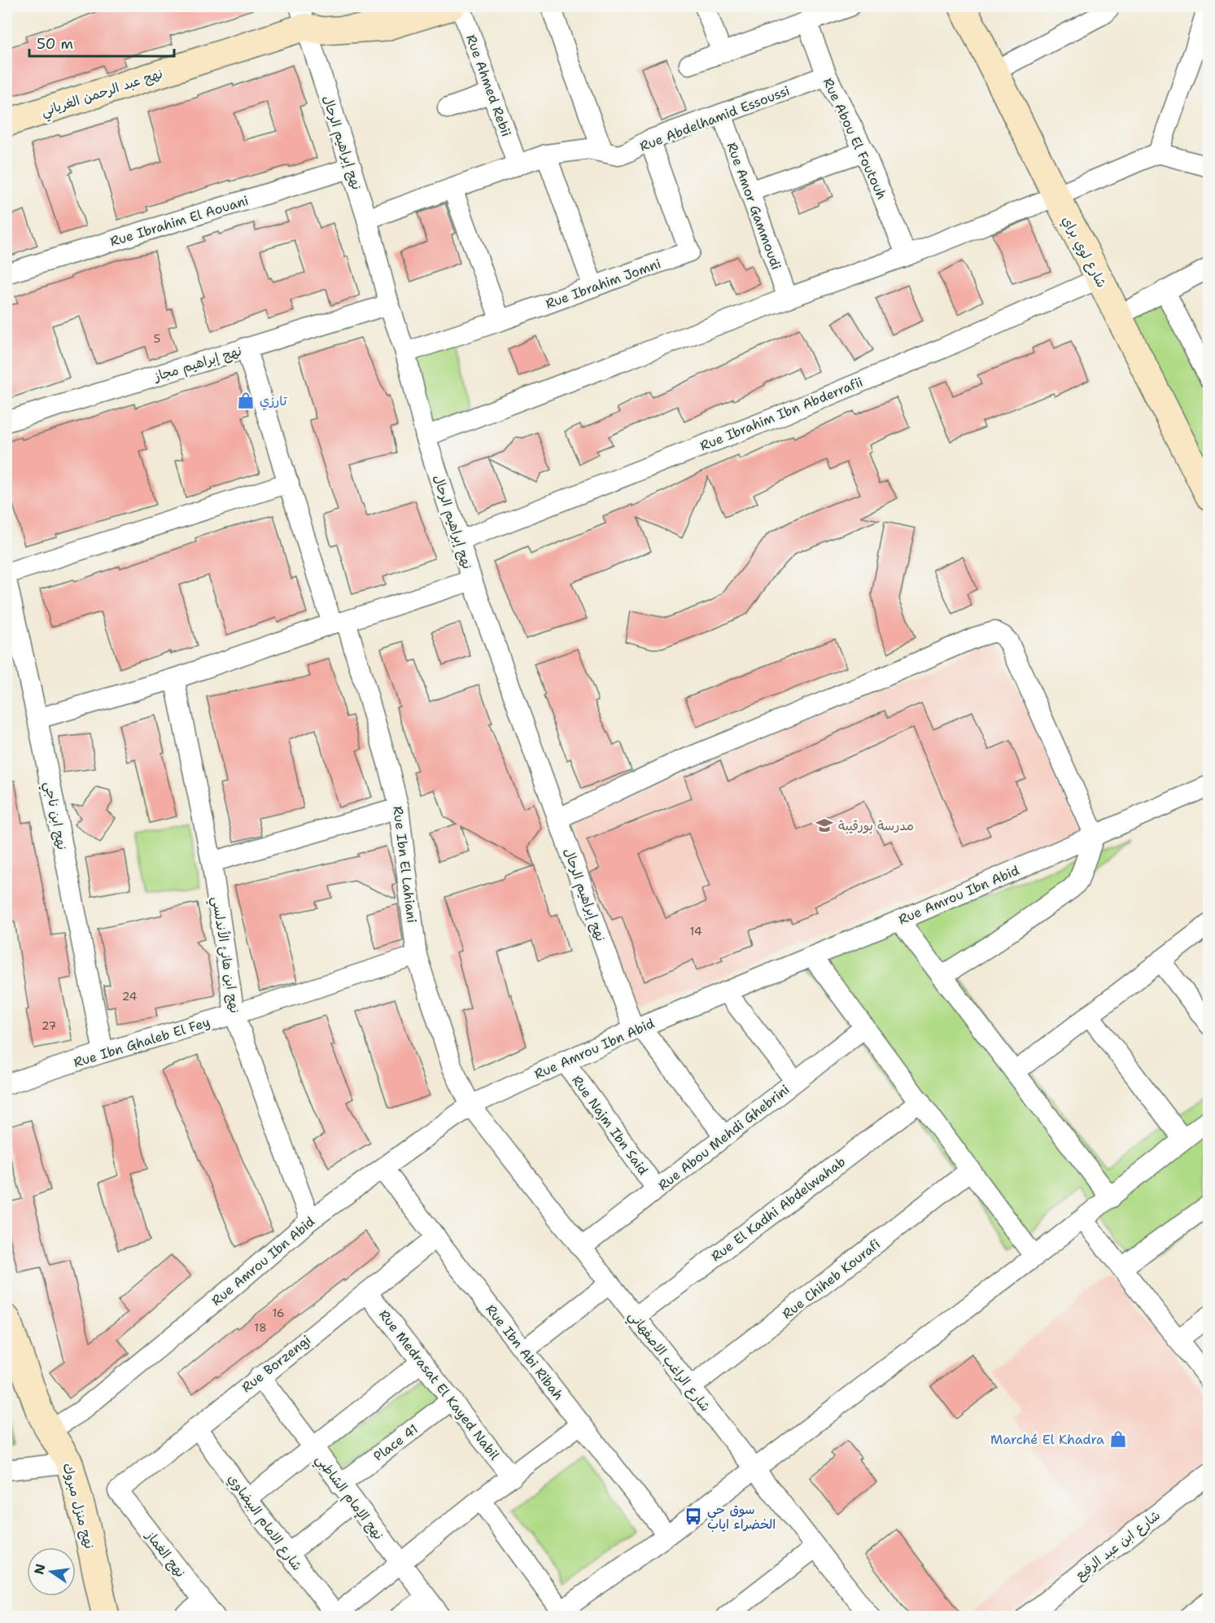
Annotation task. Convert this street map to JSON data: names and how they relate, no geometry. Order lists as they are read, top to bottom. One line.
{"streets":{"street":["Rue Ahmed Rebii","نهج عبد الرحمن الغرياني","Rue Abdelhamid Essoussi","Rue Abou El Foutouh","نهج إبراهيم الرحال","Rue Amor Gammoudi","Rue Ibrahim El Aouani","شارع لوي براي","Rue Ibrahim Jomni","نهج إبراهيم مجاز","Rue Ibrahim Ibn Abderrafii","نهج ابن ناجي","Rue Ibn El Lahiani","Rue Amrou Ibn Abid","نهج ابن هانئ الأندلسي","Rue Ibn Ghaleb El Fey","Rue Najm Ibn Said","Rue Abou Mehdi Ghebrini","Rue El Kadhi Abdelwahab","Rue Chiheb Kourafi","Rue Ibn Abi Ribah","شارع الراغب الاصفهاني","Rue Borzengi","Rue Medrasat El Kayed Nabil","Place 41","نهج الإمام الشاطبي","نهج منزل مبروك","شارع الامام البيضاوي","شارع ابن عبد الرفيع","نهج الغماز"]},"crossings":[["Rue Ahmed Rebii","Rue Abdelhamid Essoussi"],["نهج عبد الرحمن الغرياني","نهج إبراهيم الرحال"],["Rue Abdelhamid Essoussi","Rue Abou El Foutouh"],["Rue Abdelhamid Essoussi","نهج إبراهيم الرحال"],["Rue Abdelhamid Essoussi","Rue Amor Gammoudi"],["Rue Abdelhamid Essoussi","Rue Ibrahim Jomni"],["نهج إبراهيم الرحال","Rue Ibrahim El Aouani"],["نهج إبراهيم الرحال","Rue Ibrahim Jomni"],["نهج إبراهيم الرحال","نهج إبراهيم مجاز"],["نهج إبراهيم الرحال","Rue Ibrahim Ibn Abderrafii"],["نهج إبراهيم الرحال","Rue Amrou Ibn Abid"],["نهج إبراهيم الرحال","Rue Abou Mehdi Ghebrini"],["شارع لوي براي","Rue Ibrahim Ibn Abderrafii"],["نهج إبراهيم مجاز","Rue Ibn El Lahiani"],["نهج ابن ناجي","Rue Ibn Ghaleb El Fey"],["Rue Ibn El Lahiani","Rue Amrou Ibn Abid"],["Rue Ibn El Lahiani","Rue Ibn Ghaleb El Fey"],["Rue Ibn El Lahiani","شارع الراغب الاصفهاني"],["Rue Amrou Ibn Abid","نهج ابن هانئ الأندلسي"],["Rue Amrou Ibn Abid","Rue Najm Ibn Said"],["Rue Amrou Ibn Abid","Rue Ibn Abi Ribah"],["Rue Amrou Ibn Abid","شارع الراغب الاصفهاني"],["Rue Amrou Ibn Abid","نهج منزل مبروك"],["نهج ابن هانئ الأندلسي","Rue Ibn Ghaleb El Fey"],["Rue Najm Ibn Said","Rue Abou Mehdi Ghebrini"],["Rue Abou Mehdi Ghebrini","شارع الراغب الاصفهاني"],["Rue El Kadhi Abdelwahab","شارع الراغب الاصفهاني"],["Rue Chiheb Kourafi","شارع الراغب الاصفهاني"],["Rue Ibn Abi Ribah","Rue Borzengi"],["Rue Borzengi","Rue Medrasat El Kayed Nabil"],["Rue Borzengi","نهج الإمام الشاطبي"],["Rue Borzengi","شارع الامام البيضاوي"],["Rue Borzengi","نهج الغماز"],["Rue Medrasat El Kayed Nabil","Place 41"],["Place 41","نهج الإمام الشاطبي"]],"places":{"shop":["تارزي","Marché El Khadra"],"school or university":["مدرسة بورقيبة"],"bus stop":["سوق حي الخضراء اياب"]},"house_numbers":["5","14","24","27","16","18"],"scale_bar":"50 m","north":"left"}
